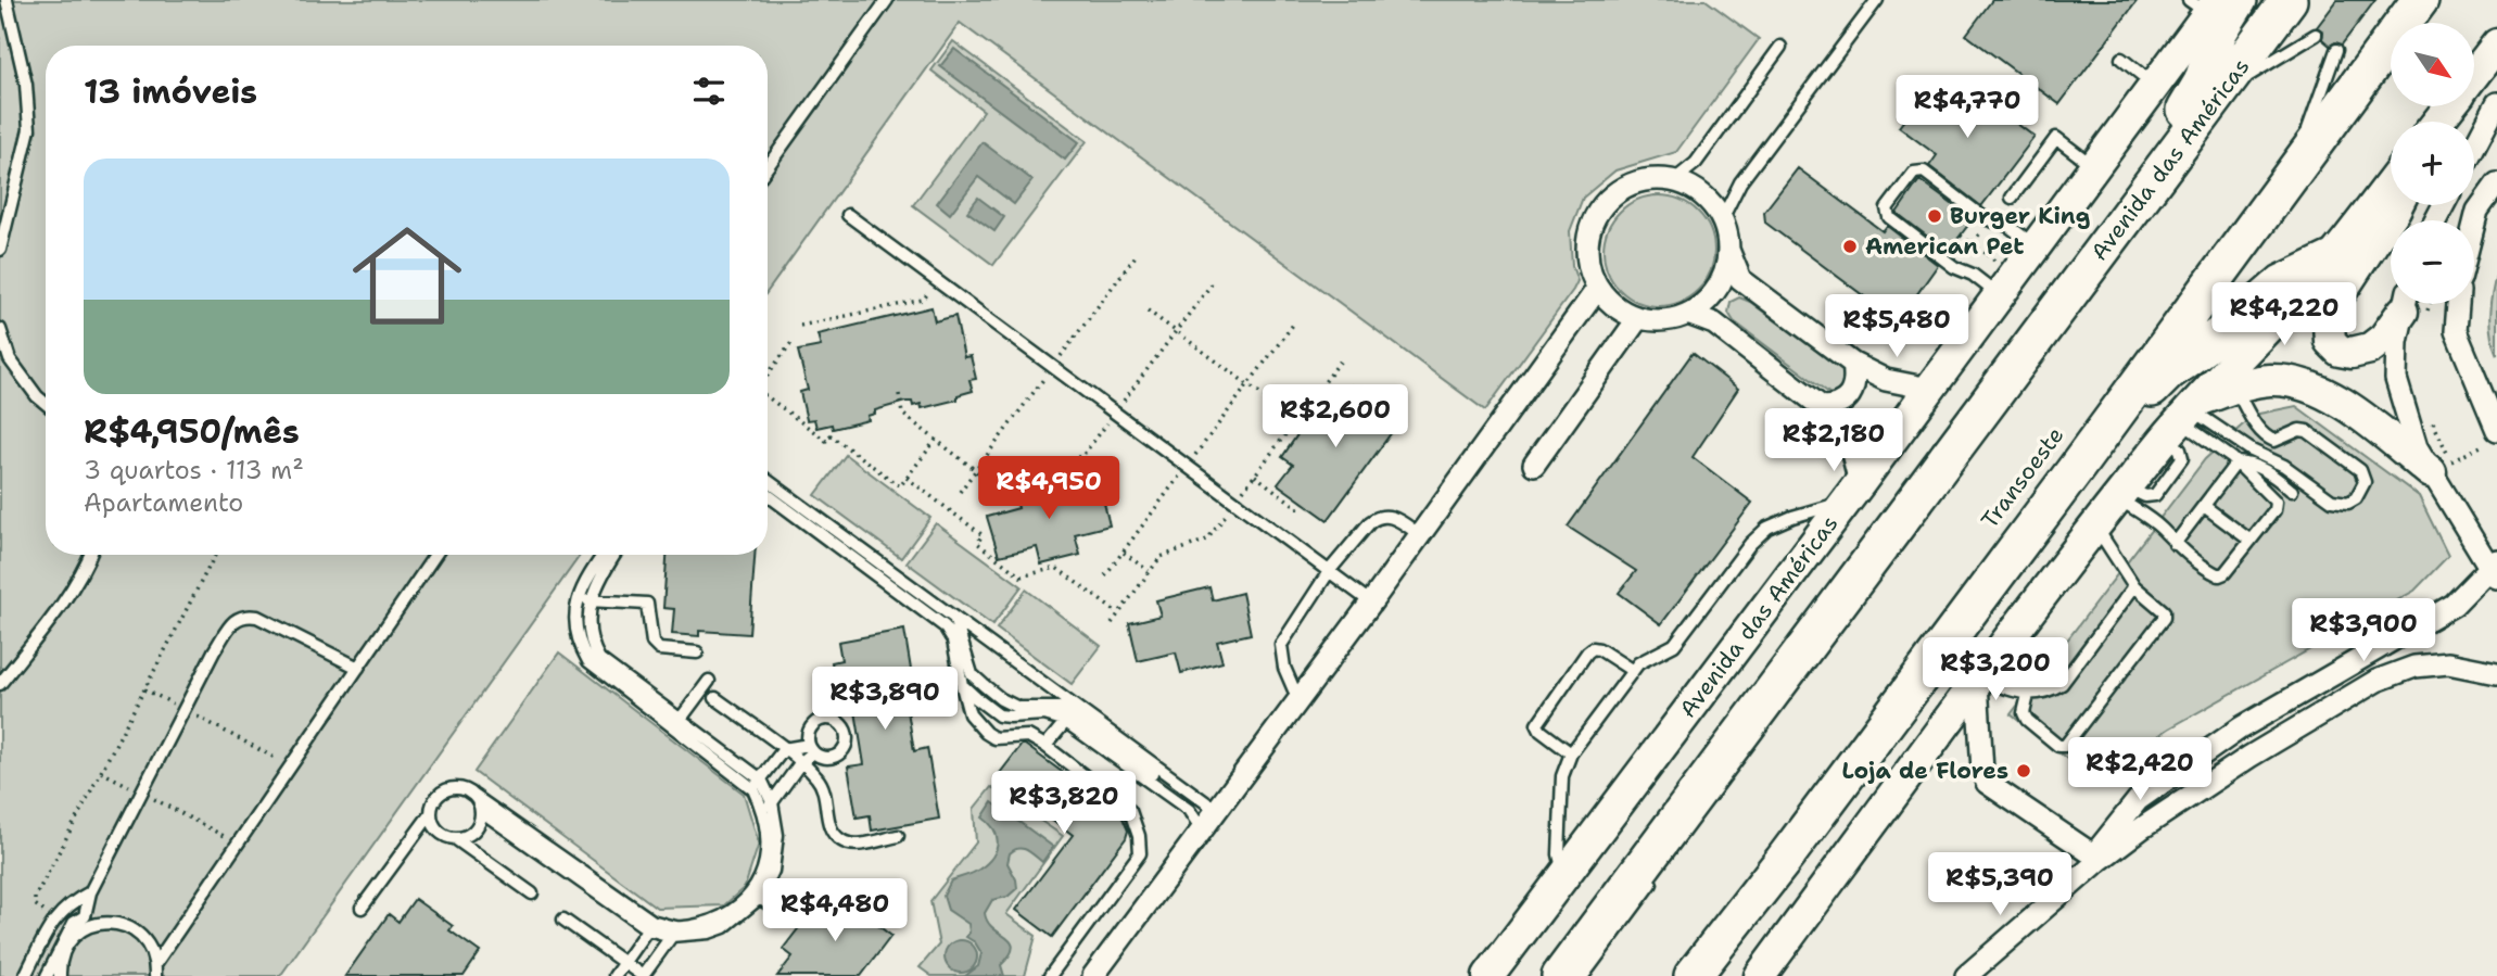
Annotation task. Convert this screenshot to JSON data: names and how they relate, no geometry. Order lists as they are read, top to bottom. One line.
{"streets":{"highway":["Avenida das Américas"]},"places":["Burger King","American Pet","Loja de Flores"],"north":"bottom right","page":{"map_buttons":["+","−"],"heading":"13 imóveis","price":["R$4,770","R$4,220","R$5,480","R$2,600","R$2,180","R$4,950","R$3,900","R$3,200","R$3,890","R$2,420","R$3,820","R$5,390","R$4,480"],"list":[{"name":"R$4,950/mês","note":"3 quartos · 113 m² · Apartamento"}]}}
